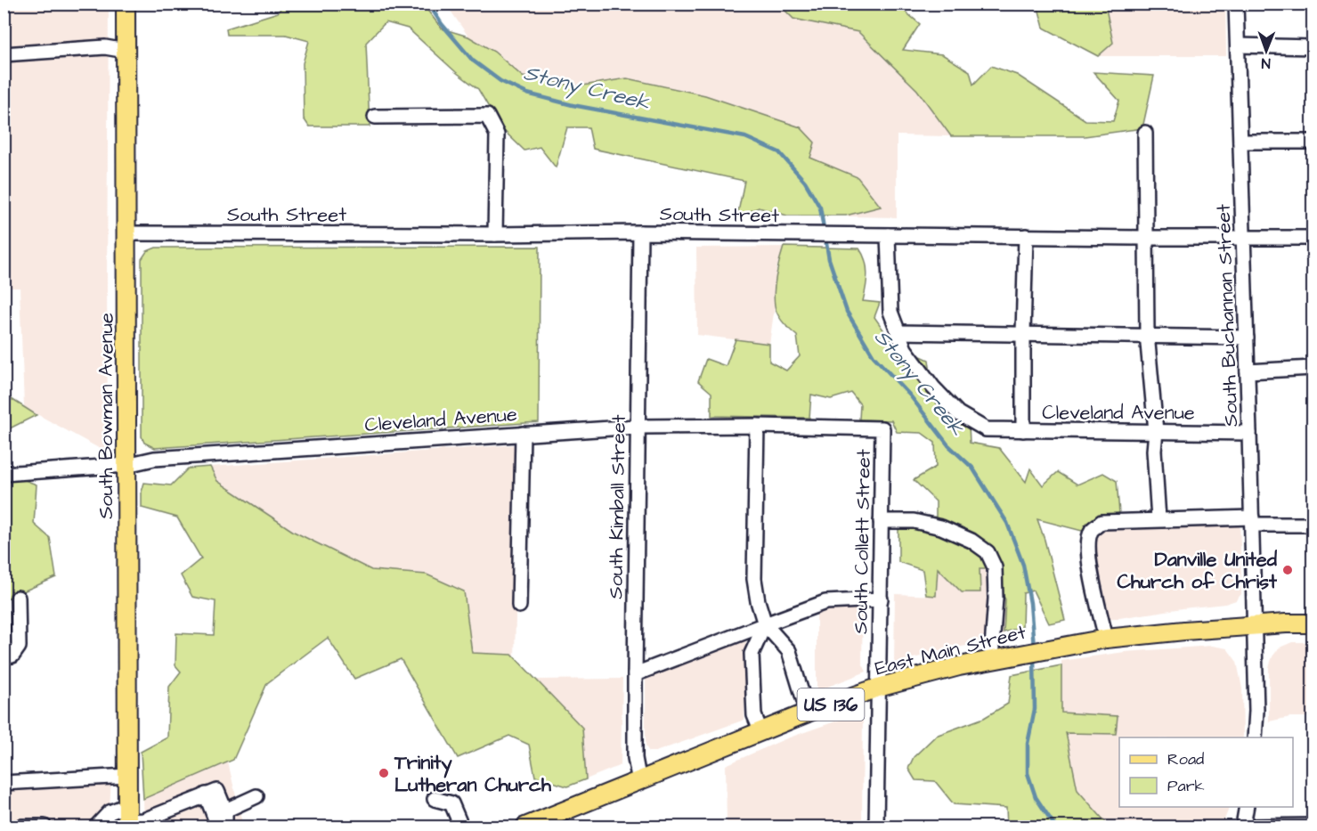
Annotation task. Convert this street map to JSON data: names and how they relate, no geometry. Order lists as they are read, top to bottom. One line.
{"streets":{"main road":["South Bowman Avenue","East Main Street","US 136"],"street":["South Street","South Buchannan Street","Cleveland Avenue","South Kimball Street","South Collett Street"]},"crossings":[["South Street","South Buchannan Street"],["South Street","South Bowman Avenue"],["South Street","South Kimball Street"],["South Buchannan Street","Cleveland Avenue"],["South Buchannan Street","East Main Street"],["Cleveland Avenue","South Bowman Avenue"],["Cleveland Avenue","South Kimball Street"],["Cleveland Avenue","South Collett Street"],["South Kimball Street","East Main Street"],["South Collett Street","East Main Street"]],"water":["Stony Creek"],"places":["Danville United Church of Christ","Trinity Lutheran Church"],"legend":["Road","Park"],"north":"bottom"}
